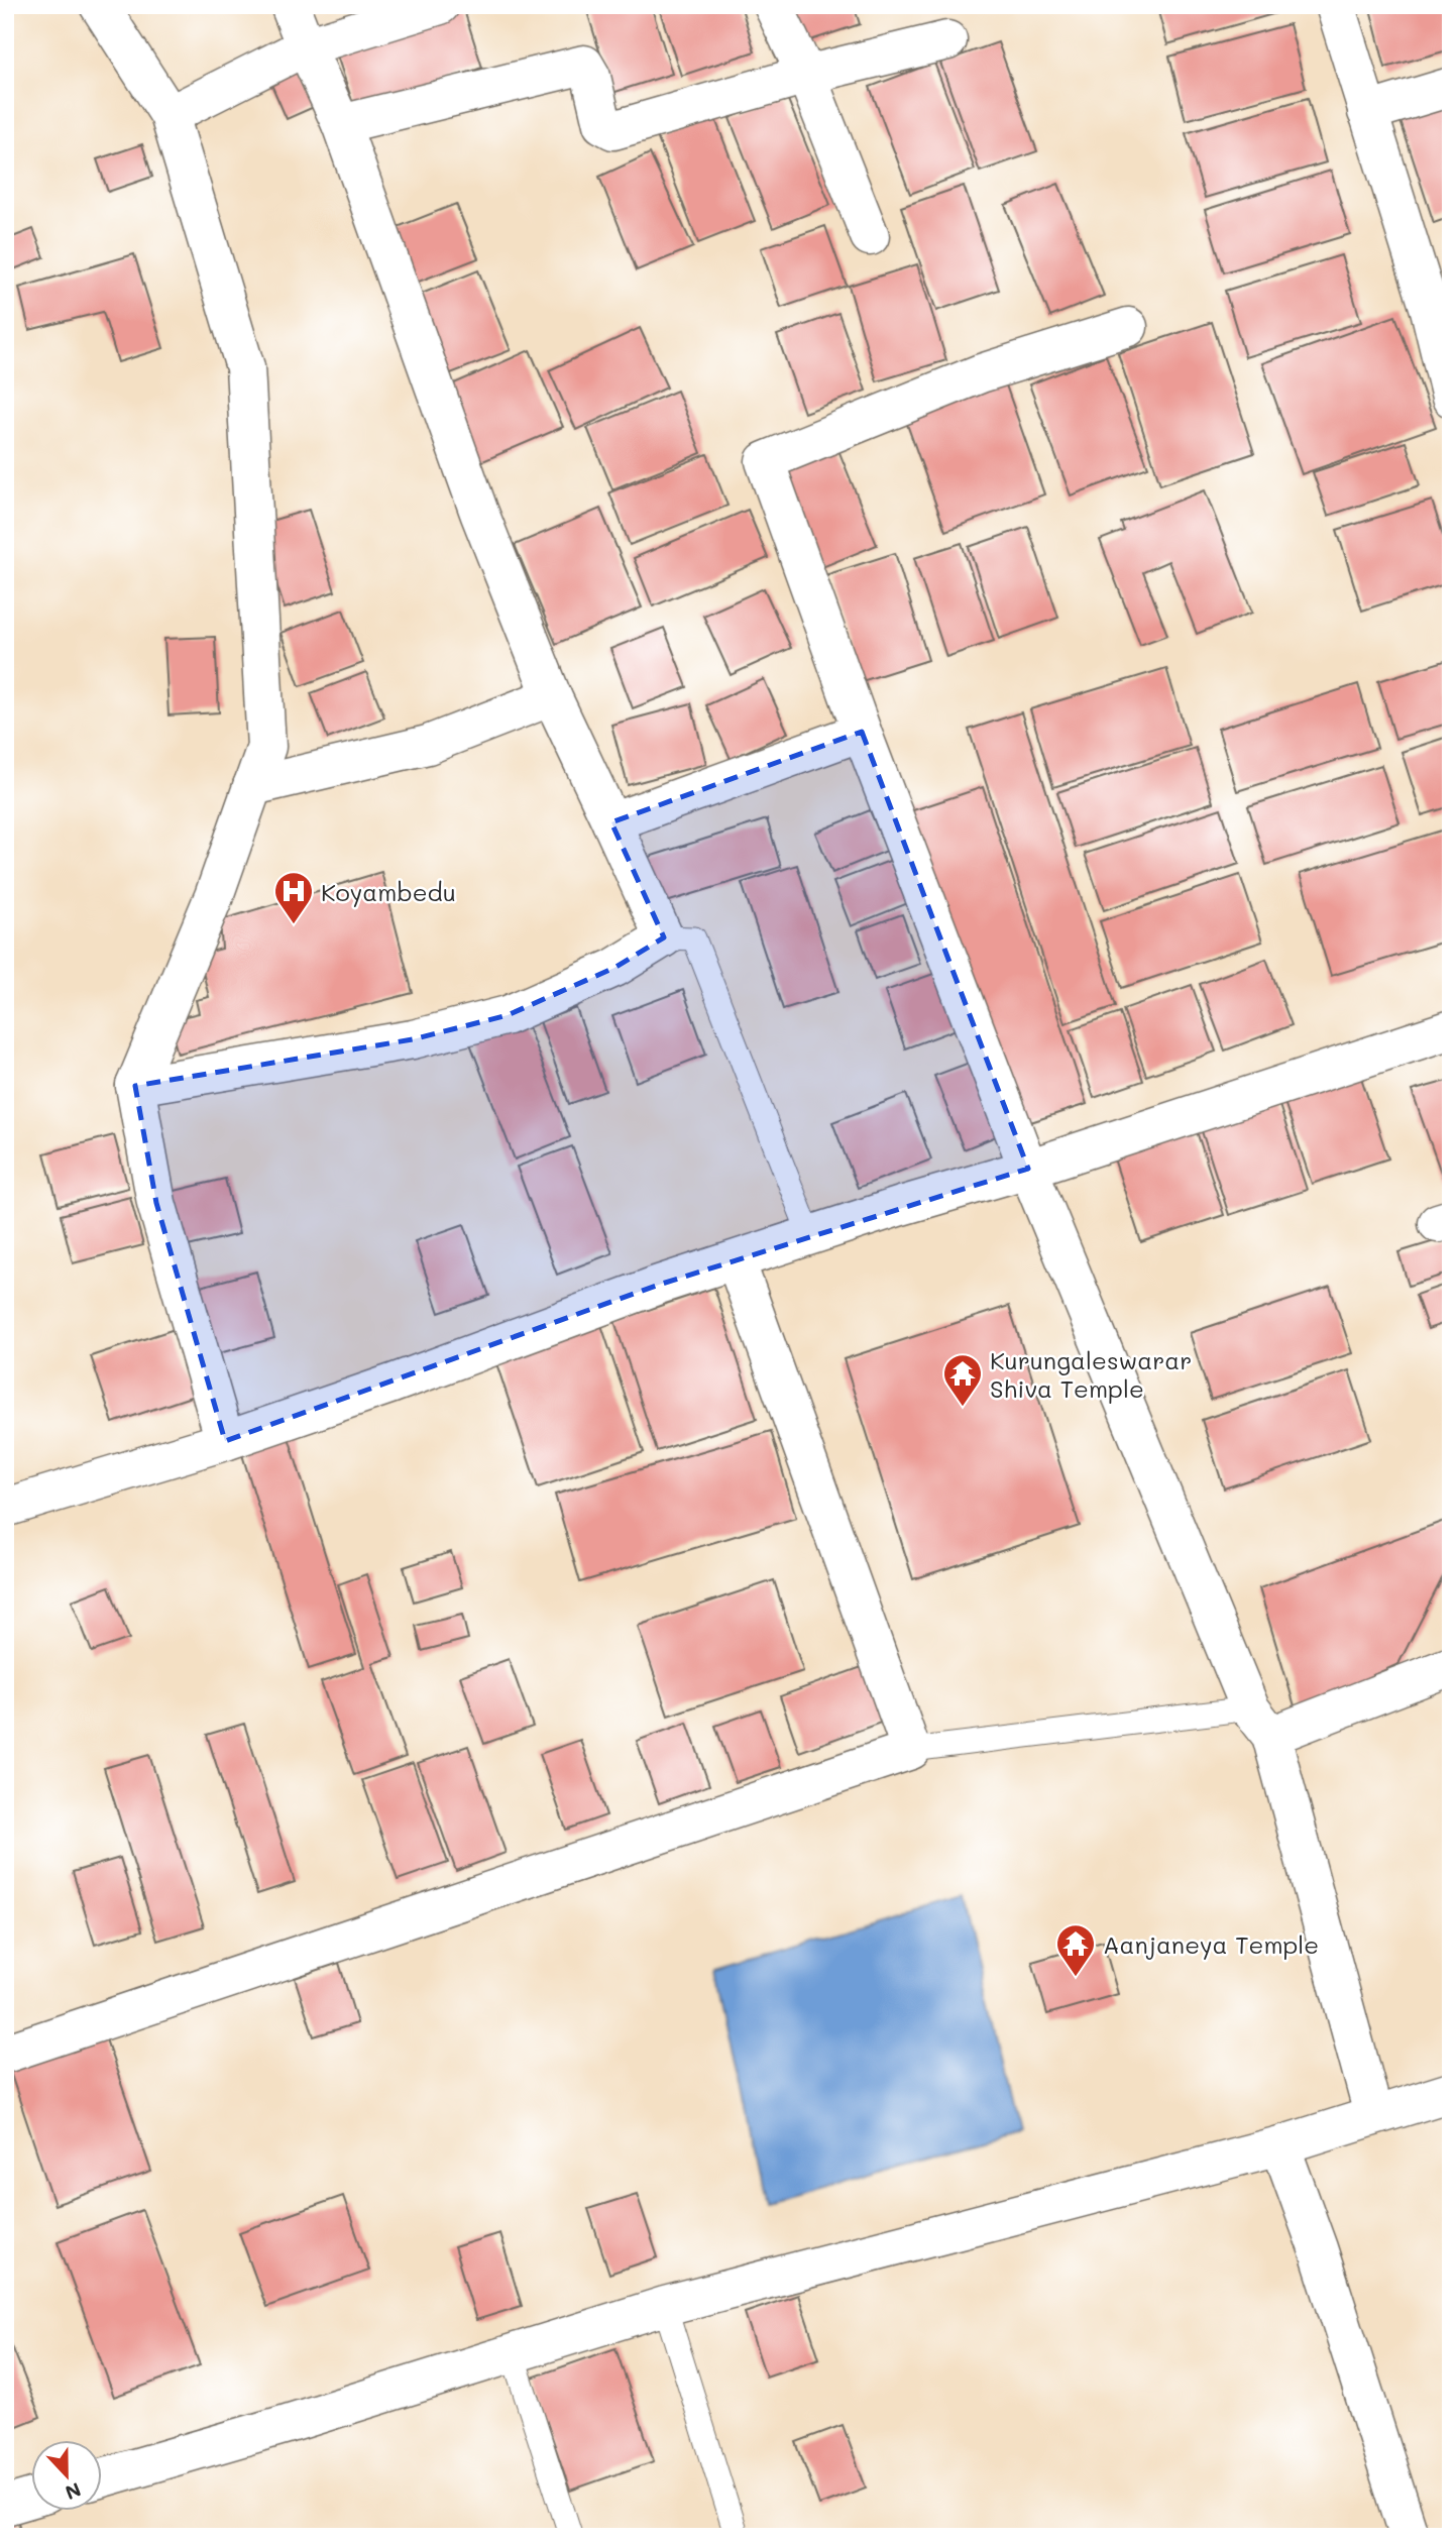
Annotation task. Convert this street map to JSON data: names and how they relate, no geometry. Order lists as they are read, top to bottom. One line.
{"places":{"hospital":["Koyambedu"],"temple":["Kurungaleswarar Shiva Temple","Aanjaneya Temple"]},"north":"bottom"}
